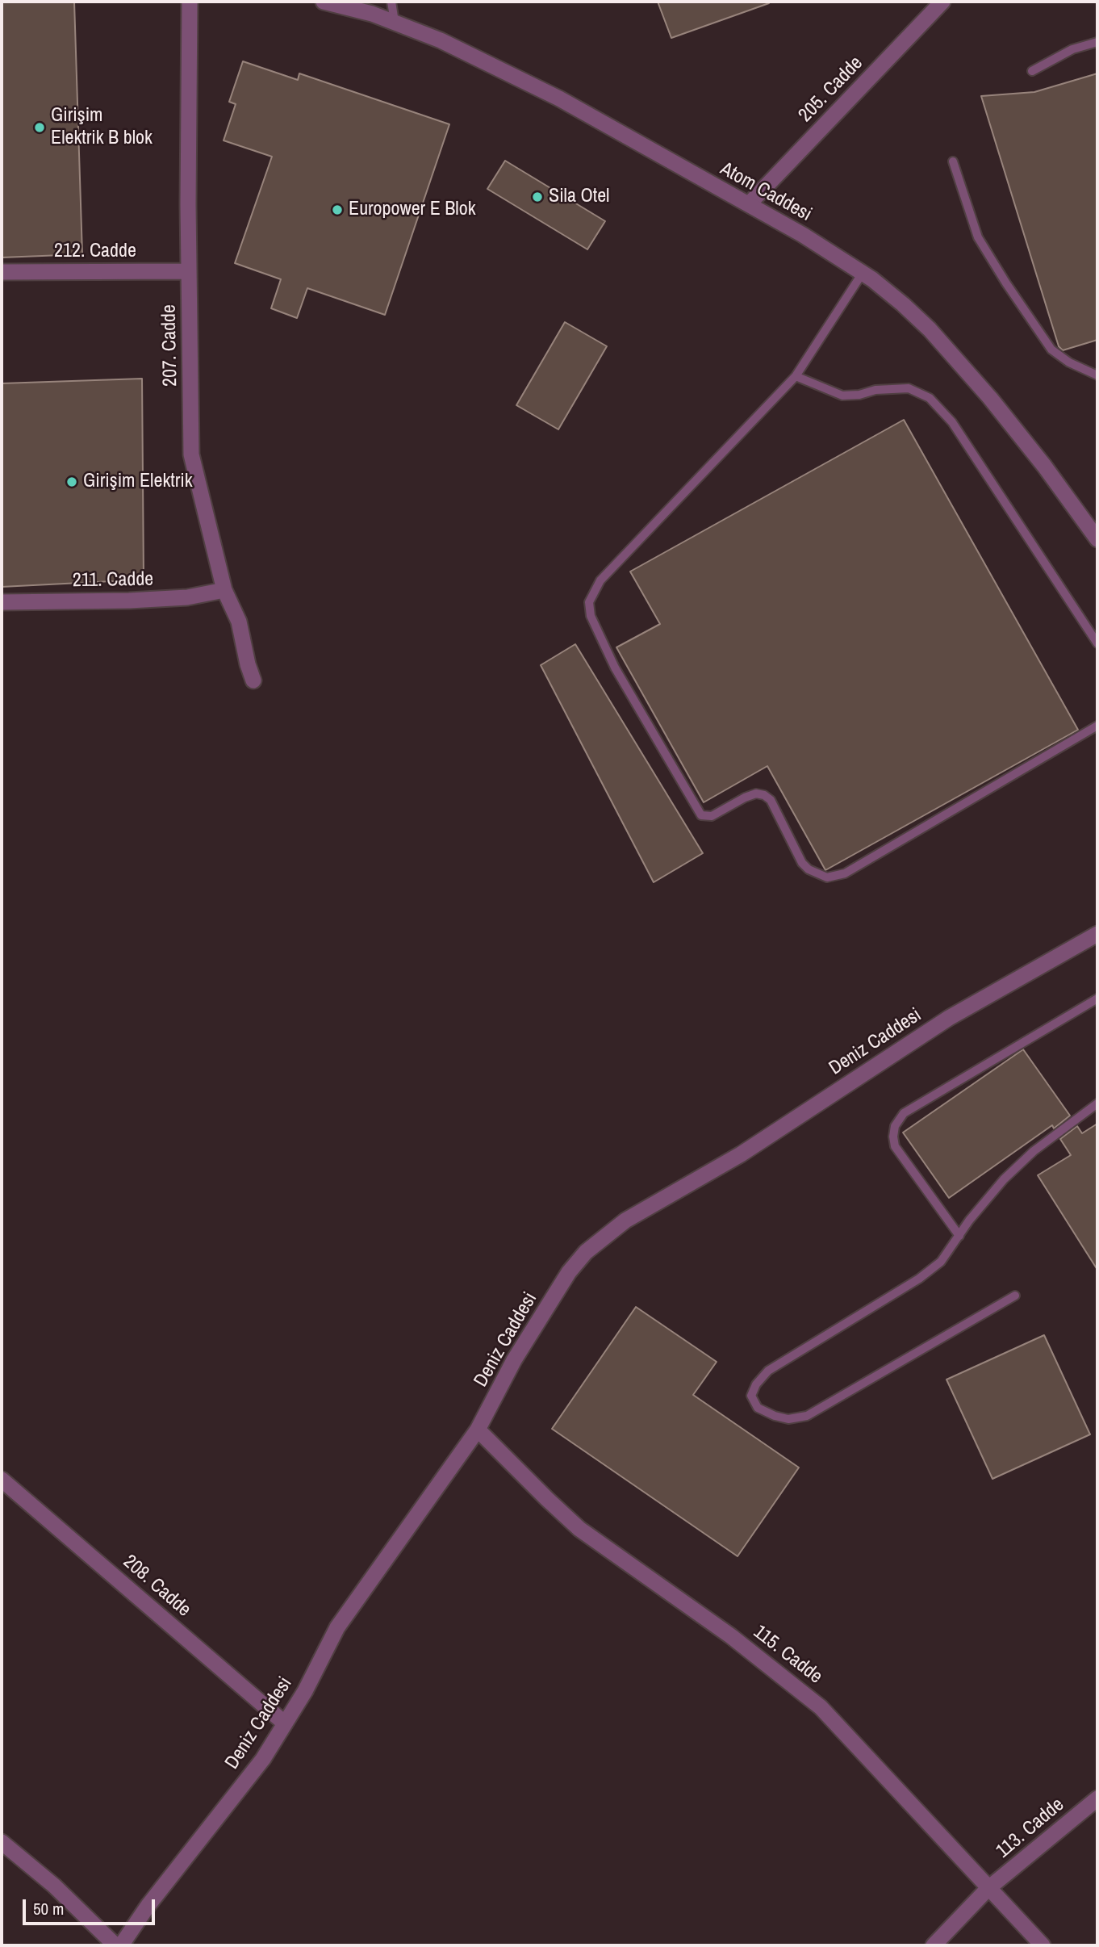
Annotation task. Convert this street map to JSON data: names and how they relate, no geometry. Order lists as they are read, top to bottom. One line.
{"streets":{"street":["205. Cadde","Atom Caddesi","212. Cadde","207. Cadde","211. Cadde","Deniz Caddesi","208. Cadde","115. Cadde","113. Cadde"]},"crossings":[["205. Cadde","Atom Caddesi"],["212. Cadde","207. Cadde"],["207. Cadde","211. Cadde"],["Deniz Caddesi","208. Cadde"],["Deniz Caddesi","115. Cadde"],["115. Cadde","113. Cadde"]],"places":["Girişim Elektrik B blok","Sila Otel","Europower E Blok","Girişim Elektrik"],"scale_bar":"50 m"}
